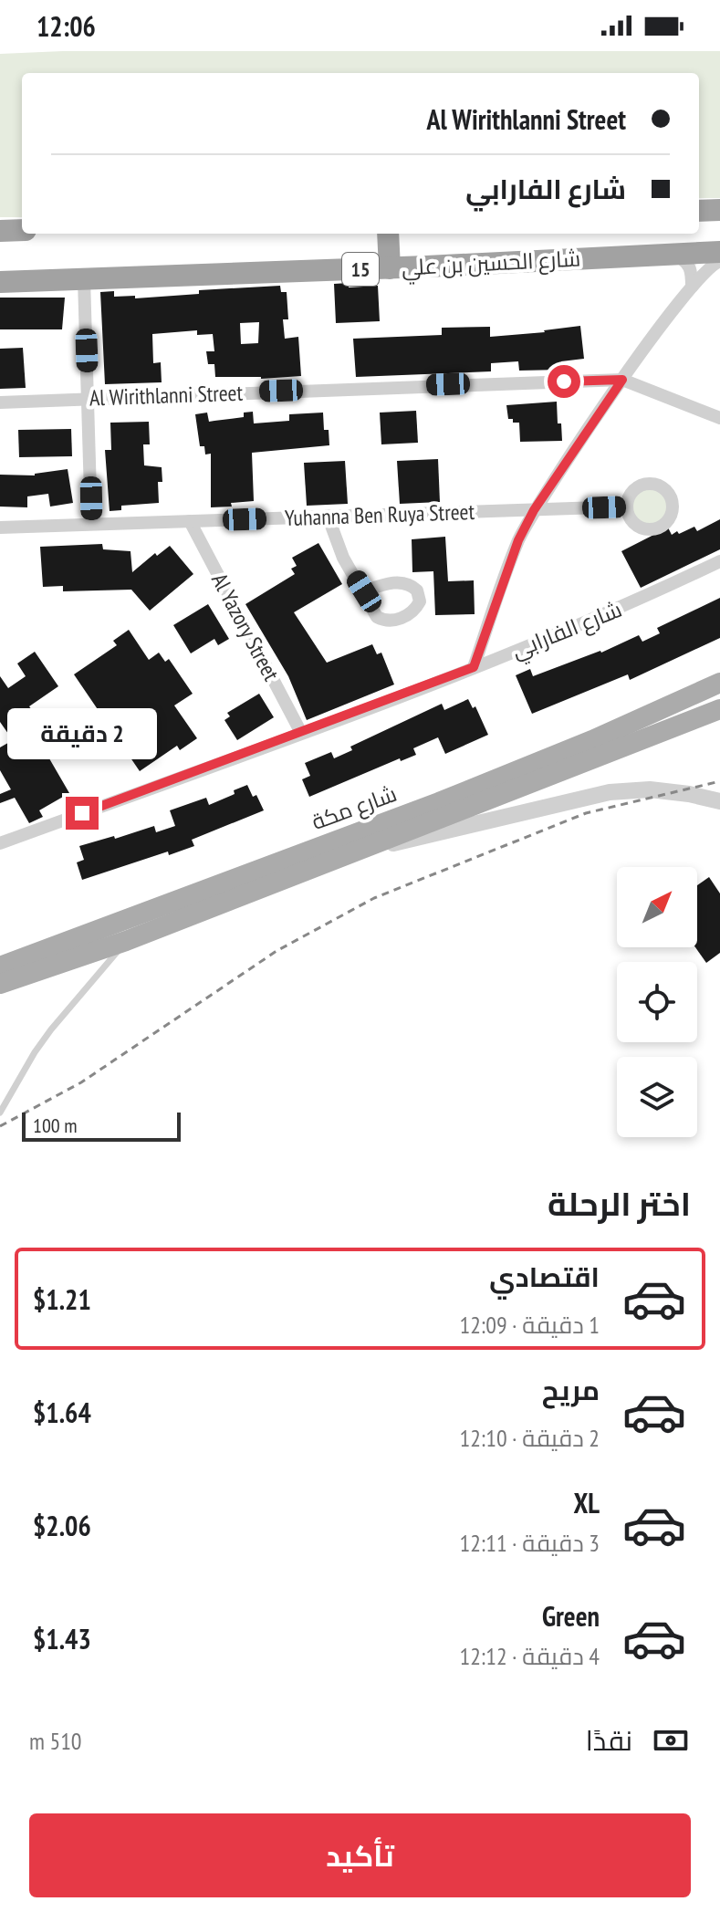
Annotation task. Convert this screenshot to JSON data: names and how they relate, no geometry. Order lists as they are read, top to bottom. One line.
{"streets":{"highway":["شارع الحسين بن علي","15"],"main road":["شارع مكة"],"street":["Al Wirithlanni Street","Yuhanna Ben Ruya Street","Al Yazory Street","شارع الفارابي"]},"crossings":[["Yuhanna Ben Ruya Street","Al Yazory Street"],["Al Yazory Street","شارع الفارابي"]],"scale_bar":"100 m","north":"top right","page":{"status":"12:06","banner":["Al Wirithlanni Street","شارع الفارابي"],"bubble":"2 دقيقة","scale":"100 m","heading":"اختر الرحلة","list":[{"name":"اقتصادي","note":"1 دقيقة · 12:09","value":"$1.21"},{"name":"مريح","note":"2 دقيقة · 12:10","value":"$1.64"},{"name":"XL","note":"3 دقيقة · 12:11","value":"$2.06"},{"name":"Green","note":"4 دقيقة · 12:12","value":"$1.43"}],"pay":["نقدًا","510 m"],"buttons":"تأكيد"}}
